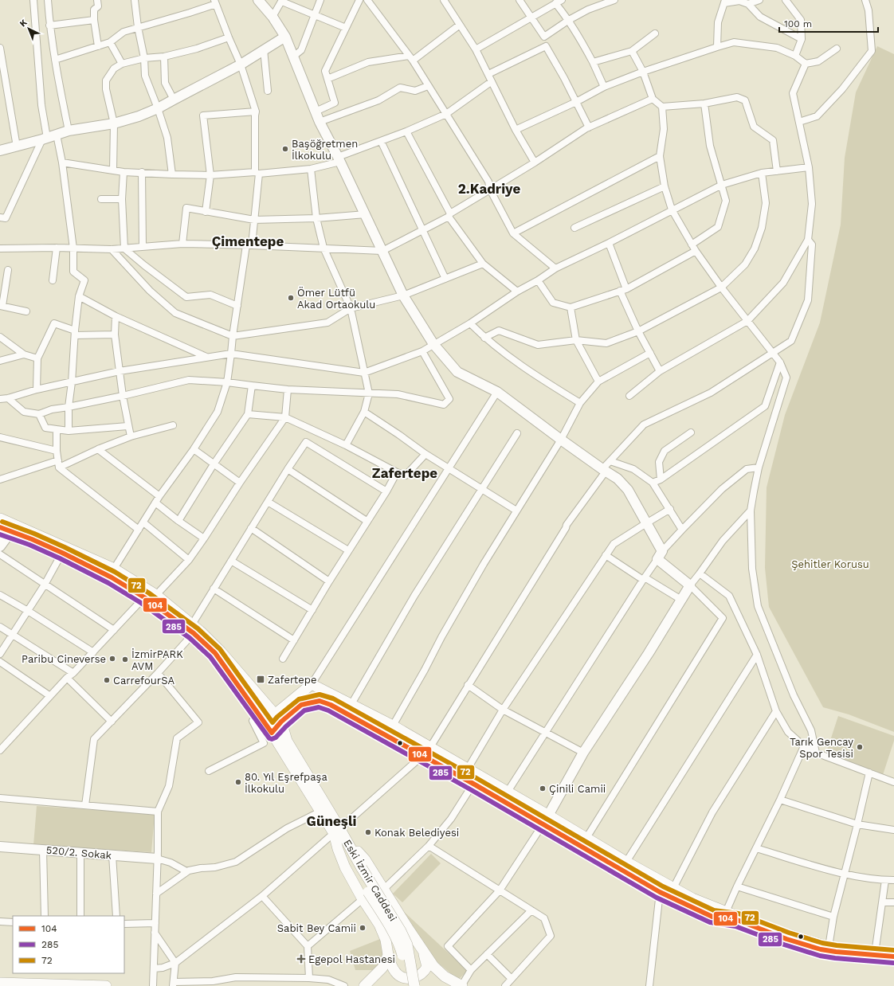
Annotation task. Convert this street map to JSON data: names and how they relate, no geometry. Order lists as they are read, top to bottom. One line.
{"streets":{"main road":["Eski İzmir Caddesi"],"street":["520/2. Sokak"]},"districts":["2.Kadriye","Çimentepe","Zafertepe","Güneşli"],"parks":["Şehitler Korusu"],"places":{"other":["Başöğretmen İlkokulu","Ömer Lütfü Akad Ortaokulu","Paribu Cineverse","İzmirPARK AVM","CarrefourSA","Tarık Gencay Spor Tesisi","80. Yıl Eşrefpaşa İlkokulu","Çinili Camii","Konak Belediyesi","Sabit Bey Camii"],"transit":["Zafertepe"],"health":["Egepol Hastanesi"]},"lines":["transit line 72","transit line 104","transit line 285"],"legend":["104","285","72"],"scale_bar":"100 m","north":"top left"}
